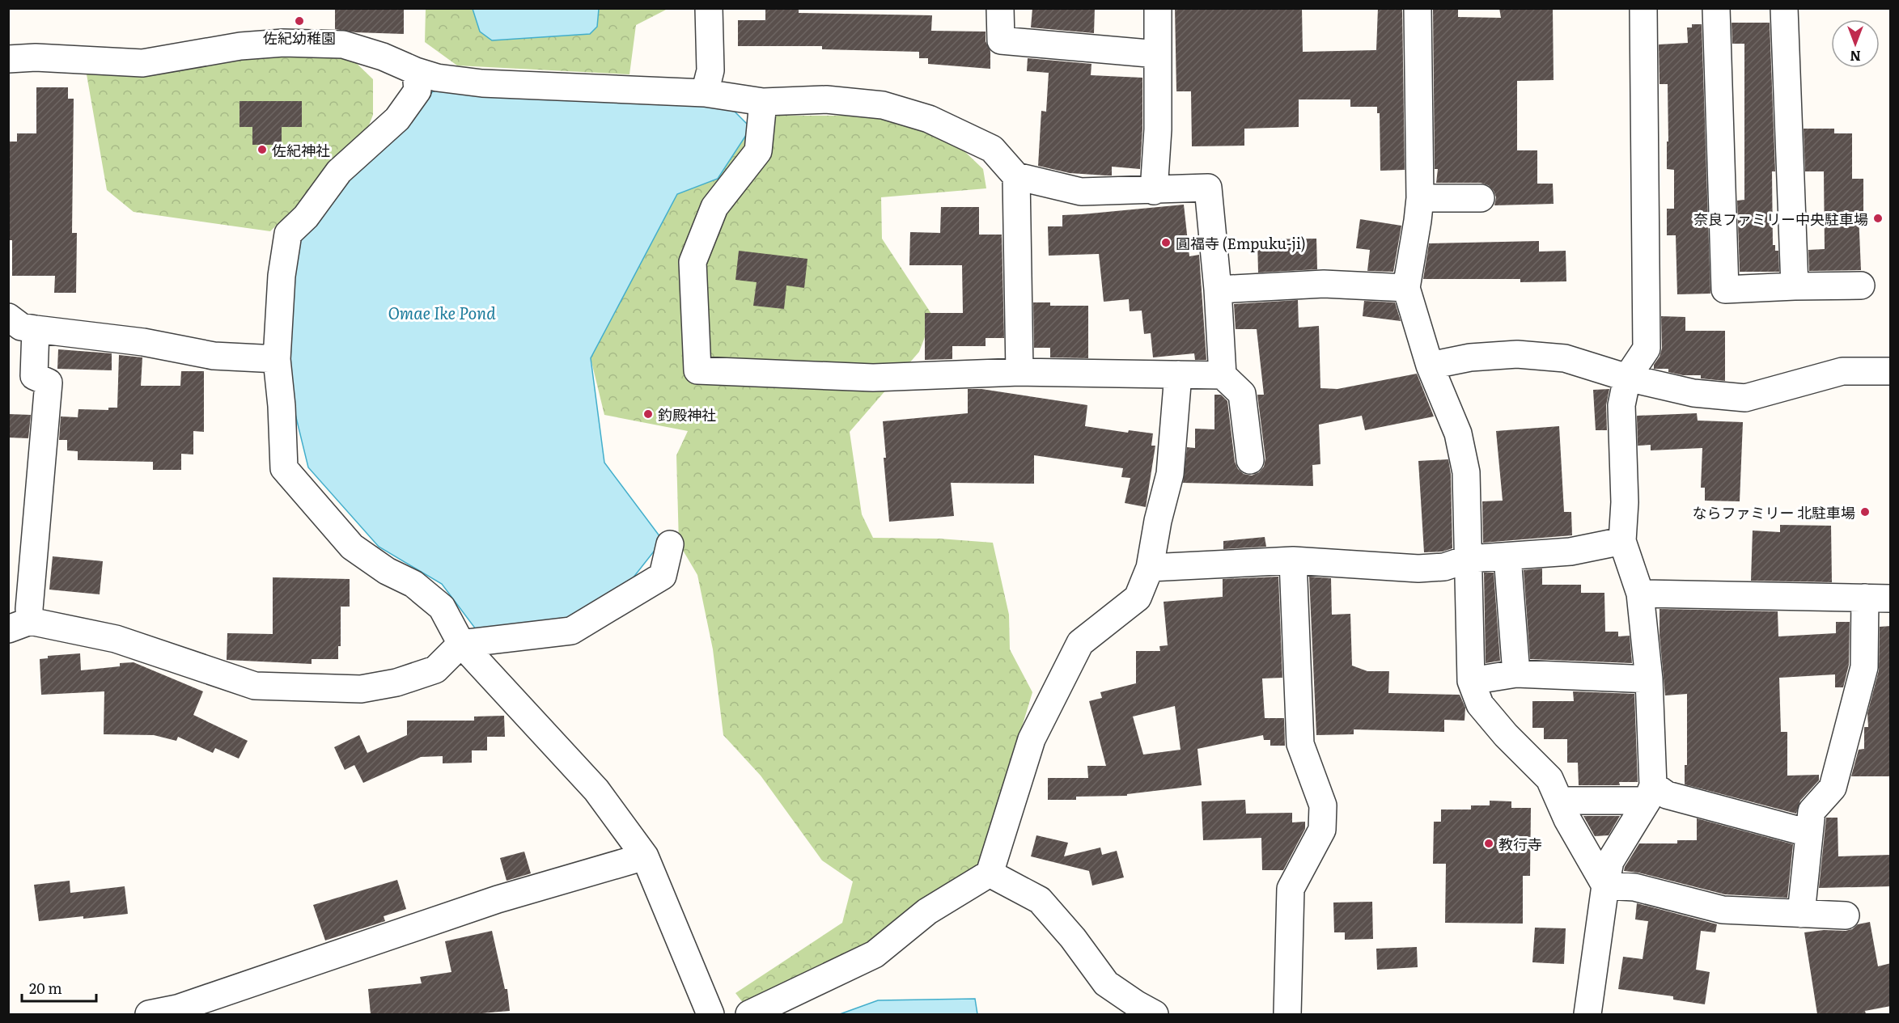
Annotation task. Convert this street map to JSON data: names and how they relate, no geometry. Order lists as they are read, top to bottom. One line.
{"water":["Omae Ike Pond"],"places":["佐紀幼稚園","佐紀神社","奈良ファミリー中央駐車場","圓福寺 (Empuku-ji)","釣殿神社","ならファミリー 北駐車場","教行寺"],"scale_bar":"20 m","north":"bottom"}
